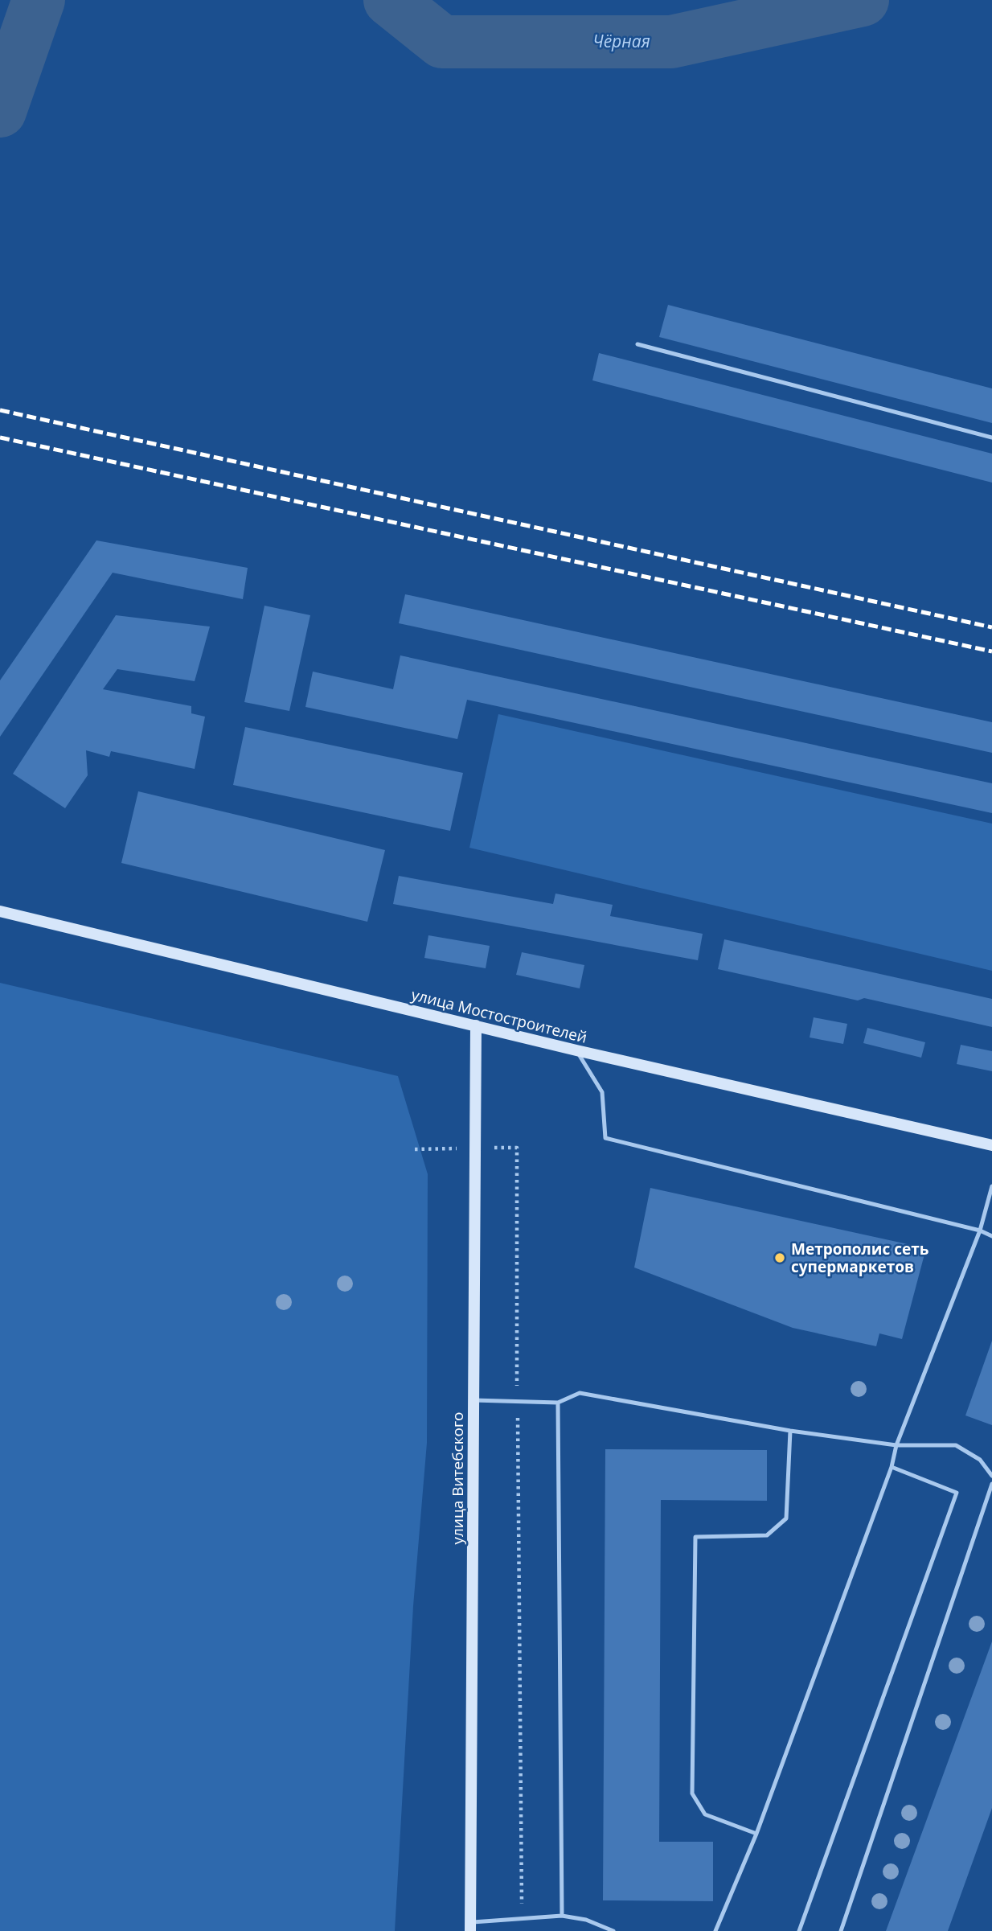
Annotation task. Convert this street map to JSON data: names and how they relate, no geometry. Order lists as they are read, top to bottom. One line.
{"streets":{"main road":["улица Мостостроителей","улица Витебского"]},"crossings":[["улица Мостостроителей","улица Витебского"]],"water":["Чёрная"],"places":["Метрополис cеть супермаркетов"]}
